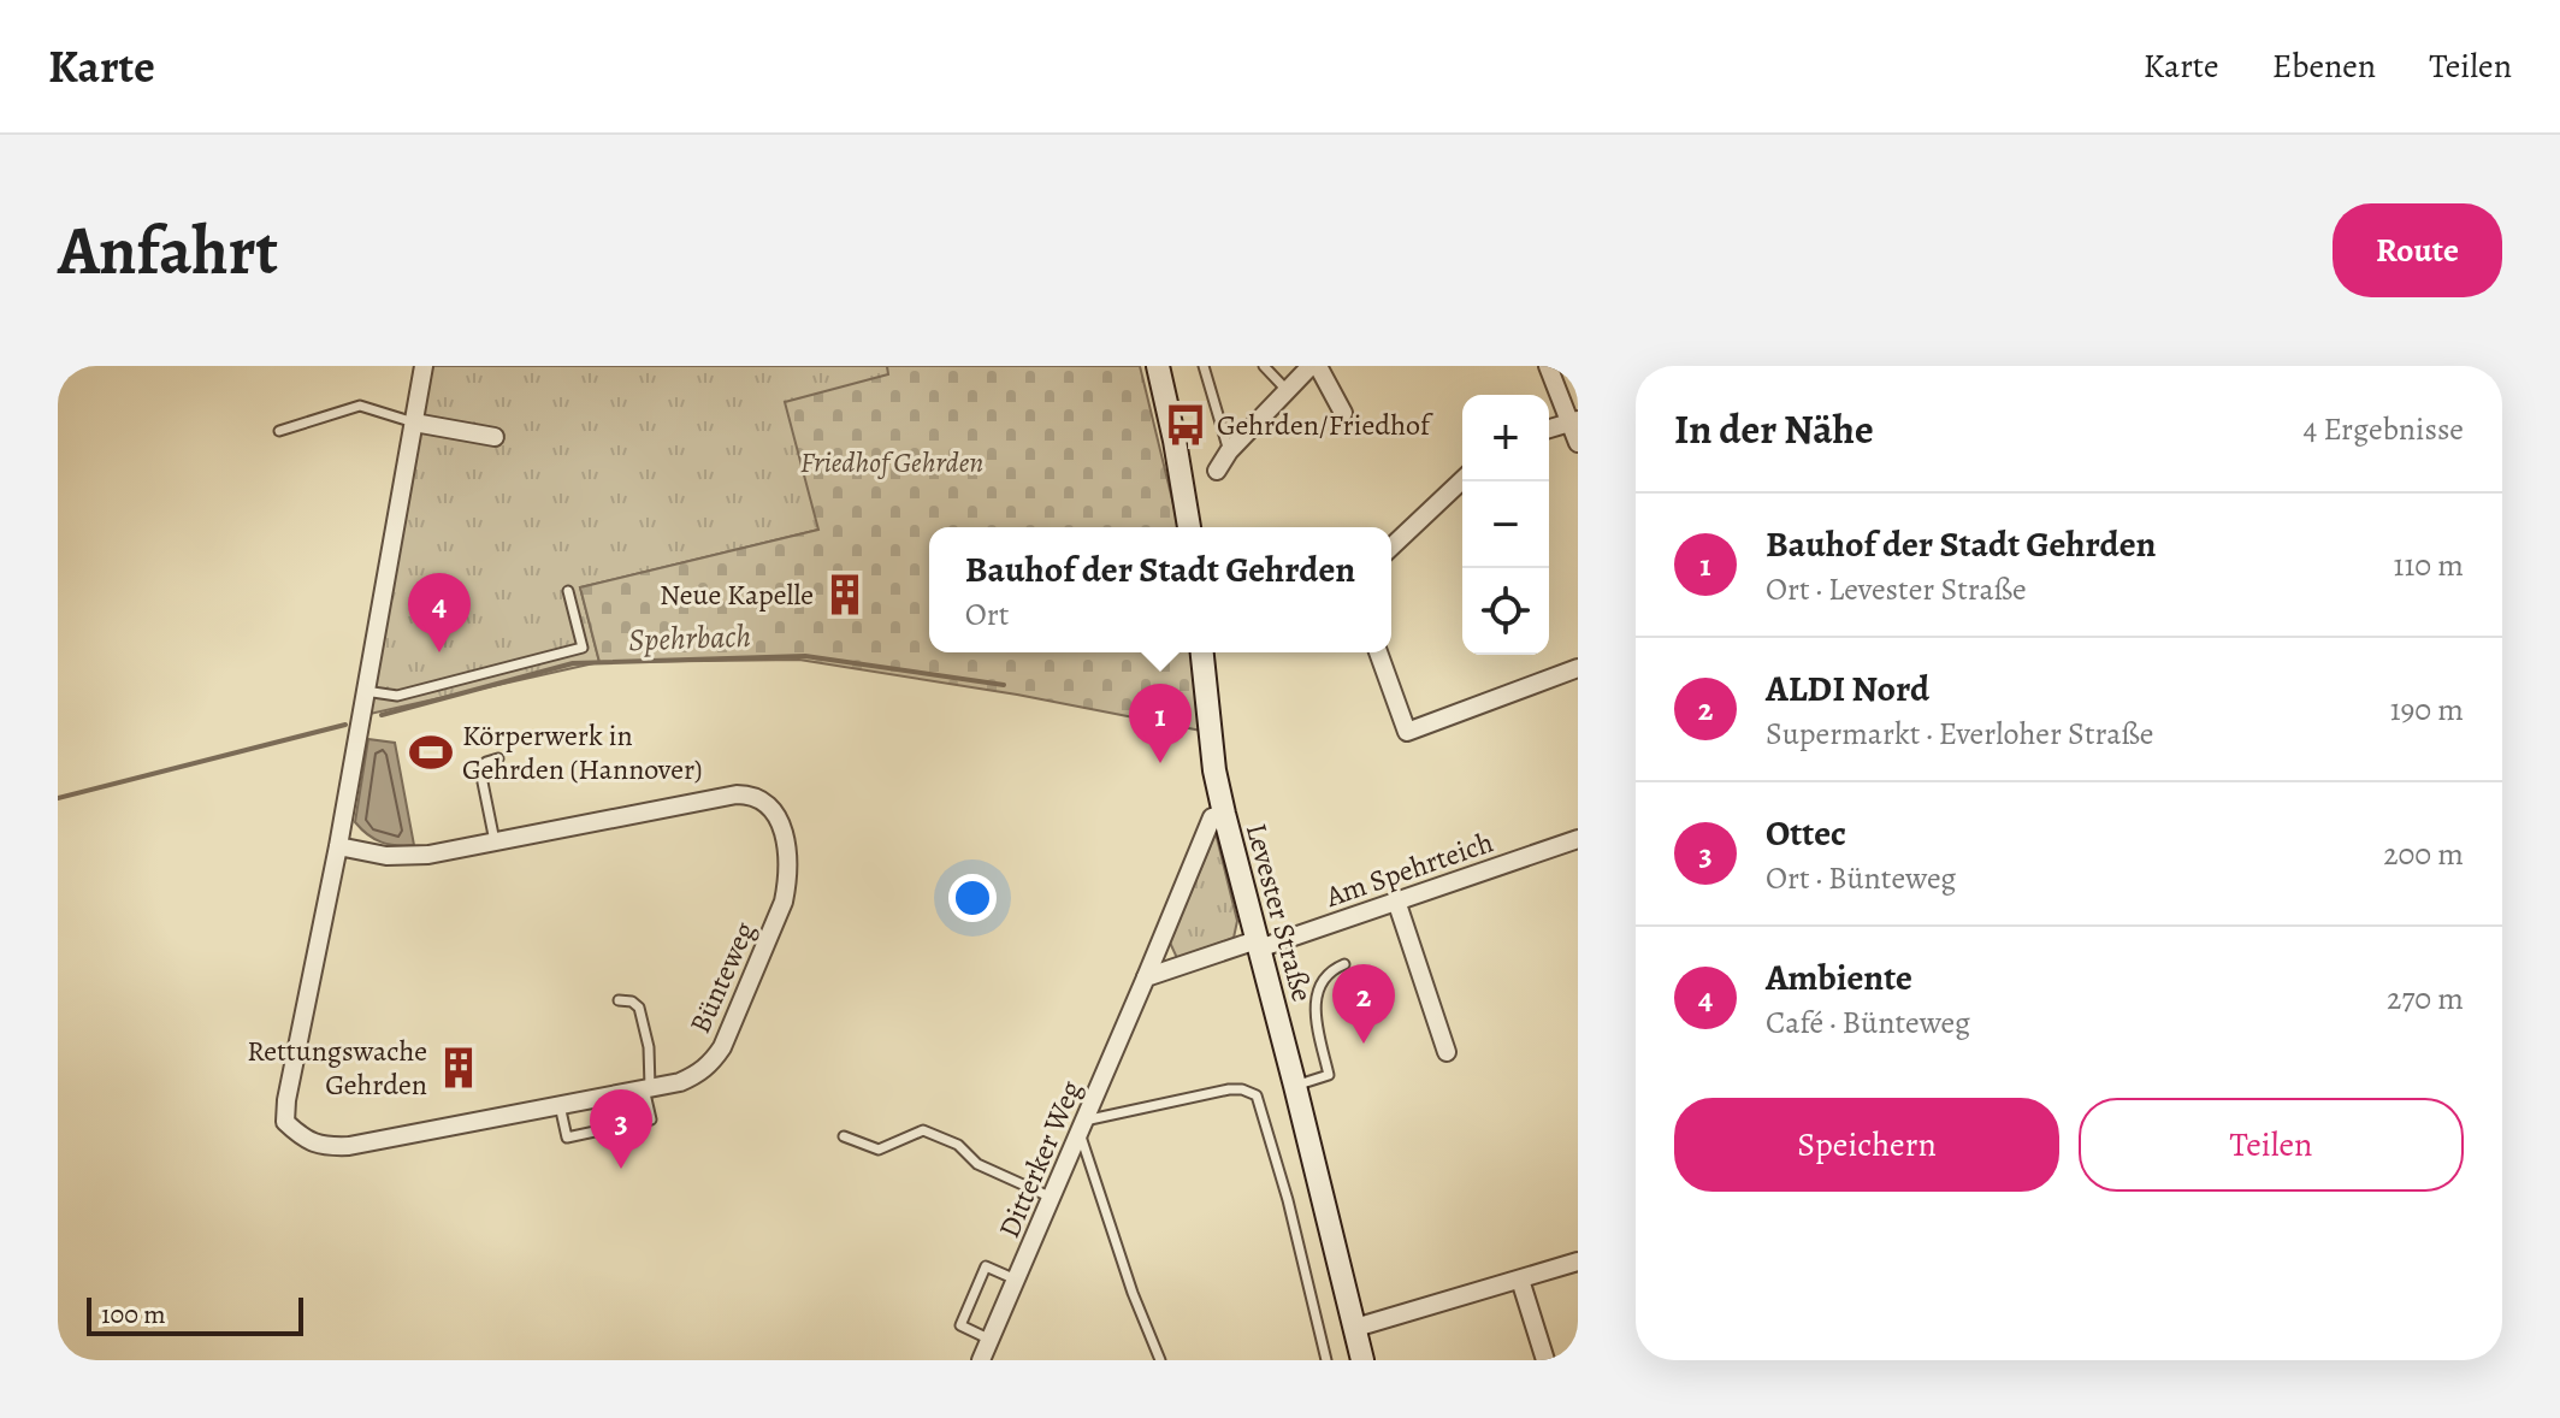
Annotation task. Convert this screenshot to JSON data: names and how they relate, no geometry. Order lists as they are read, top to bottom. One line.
{"streets":{"street":["Am Spehrteich","Levester Straße","Bünteweg","Ditterker Weg"]},"crossings":[["Am Spehrteich","Levester Straße"],["Levester Straße","Ditterker Weg"]],"water":["Spehrbach"],"parks":["Friedhof Gehrden"],"places":{"bus stop":["Gehrden/Friedhof"],"building":["Neue Kapelle","Rettungswache Gehrden"],"sports":["Körperwerk in Gehrden (Hannover)"]},"scale_bar":"100 m","page":{"header":"Karte","nav":["Karte","Ebenen","Teilen"],"buttons":["Route",["Speichern","Teilen"]],"title":"Anfahrt","heading":["In der Nähe","4 Ergebnisse"],"map_buttons":["+","−"],"list":[{"mark":"1","name":"Bauhof der Stadt Gehrden","note":"Ort · Levester Straße","value":"110 m"},{"mark":"2","name":"ALDI Nord","note":"Supermarkt · Everloher Straße","value":"190 m"},{"mark":"3","name":"Ottec","note":"Ort · Bünteweg","value":"200 m"},{"mark":"4","name":"Ambiente","note":"Café · Bünteweg","value":"270 m"}],"popup":["Bauhof der Stadt Gehrden","Ort"],"pins":["4","1","2","3"],"scale":"100 m"}}
